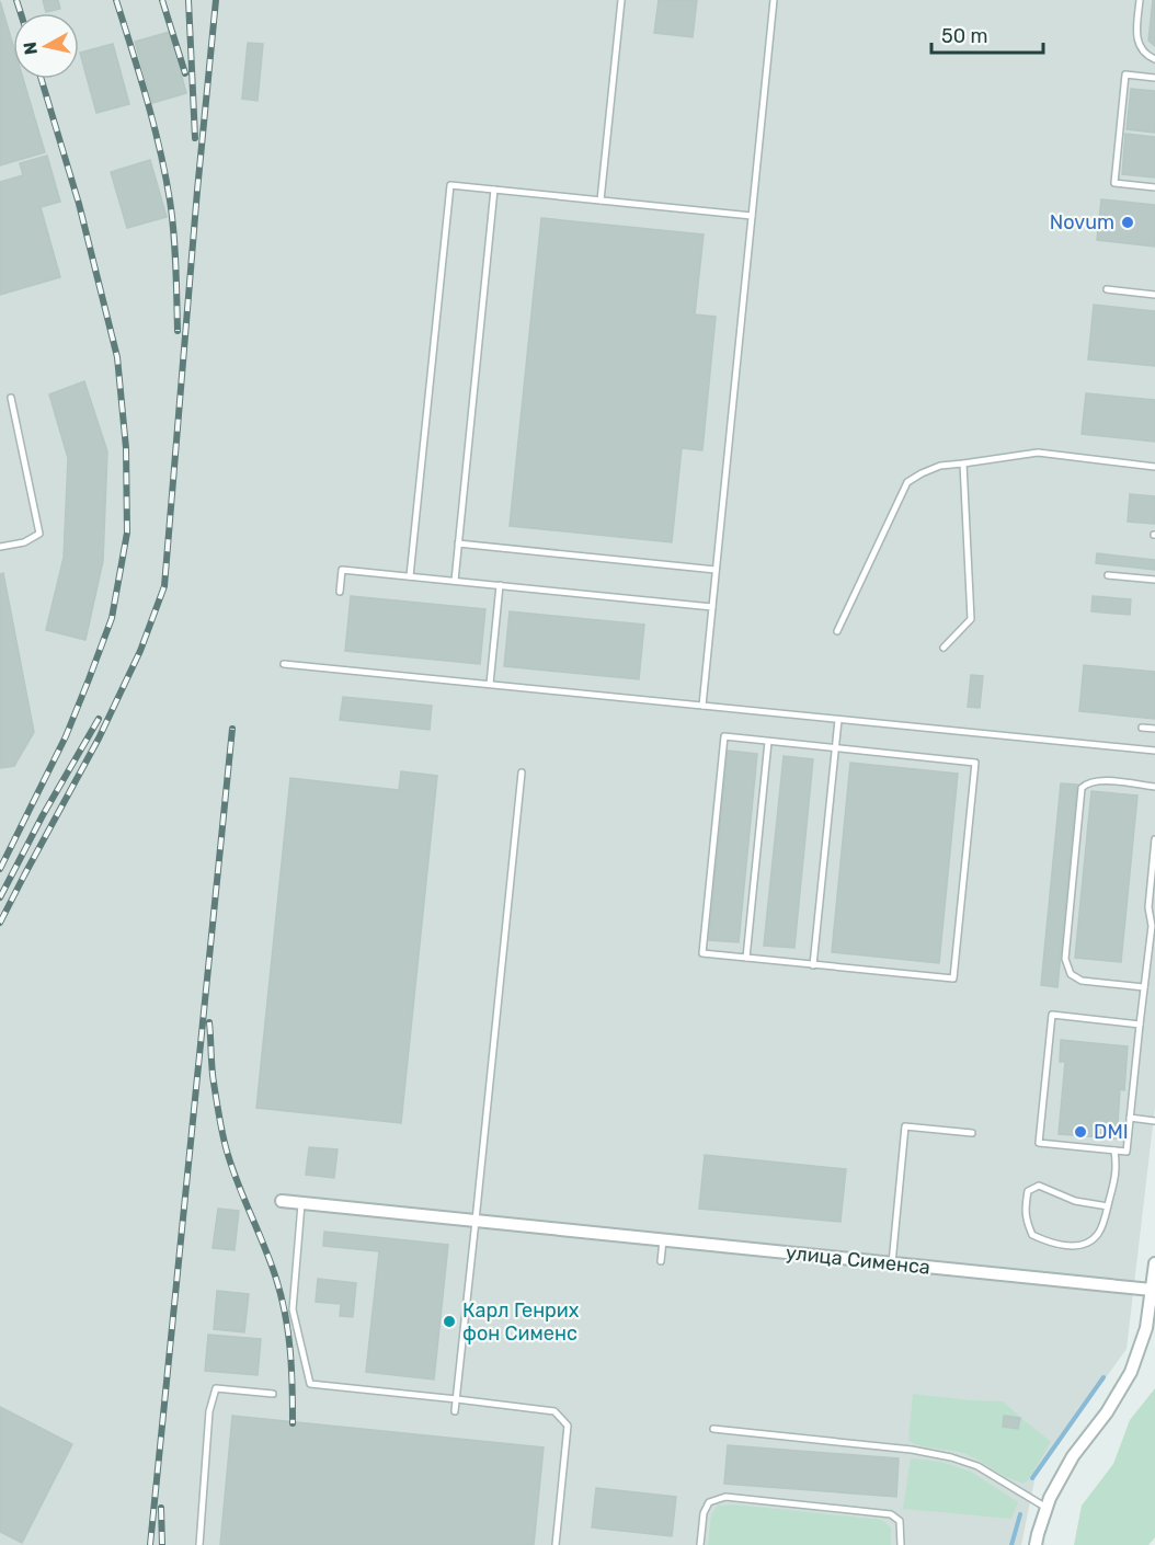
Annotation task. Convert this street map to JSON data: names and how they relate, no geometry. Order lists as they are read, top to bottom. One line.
{"streets":{"street":["улица Сименса"]},"places":["Novum","DMI","Карл Генрих фон Сименс"],"scale_bar":"50 m","north":"left"}
